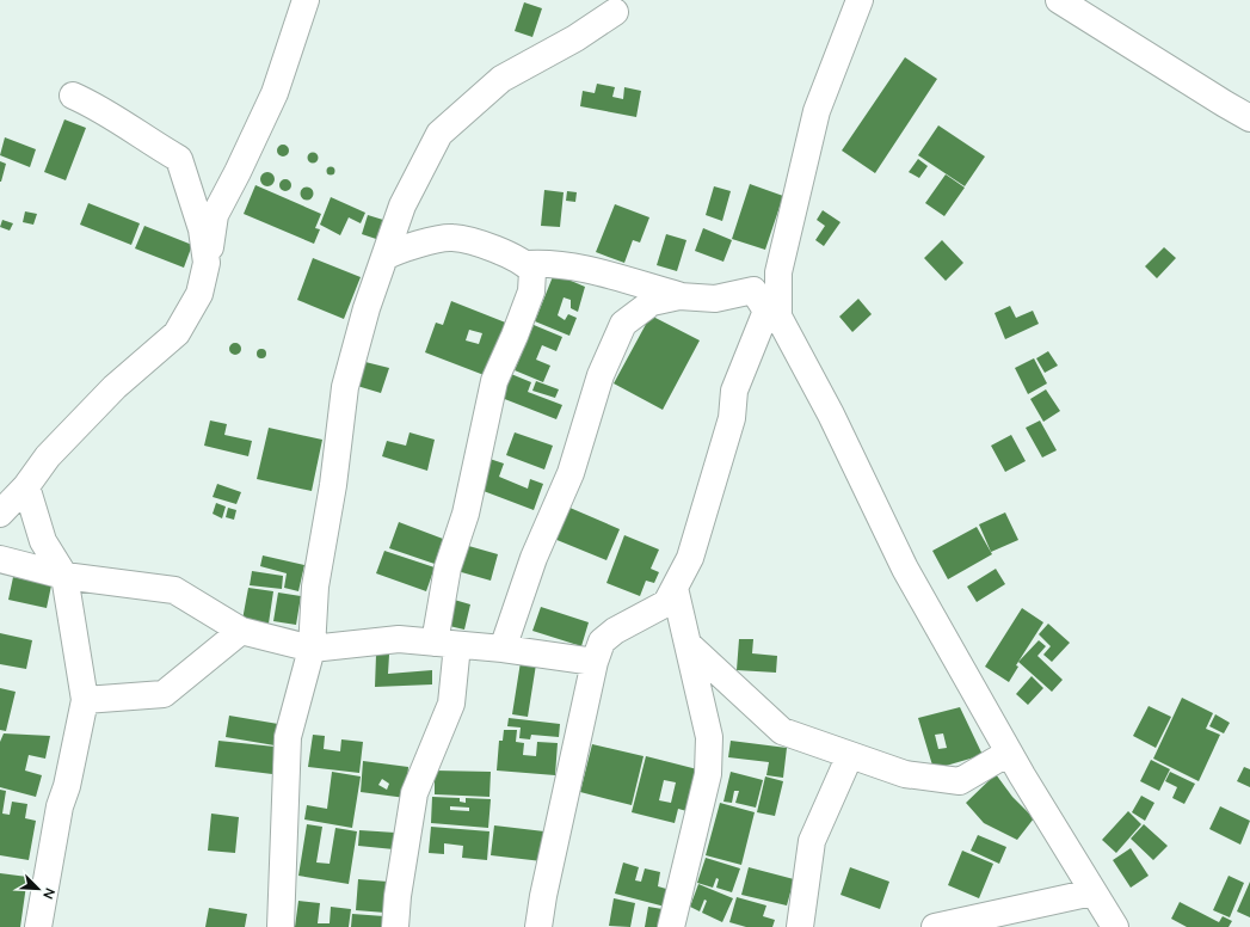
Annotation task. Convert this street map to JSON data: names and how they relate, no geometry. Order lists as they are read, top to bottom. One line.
{"north":"bottom right"}
